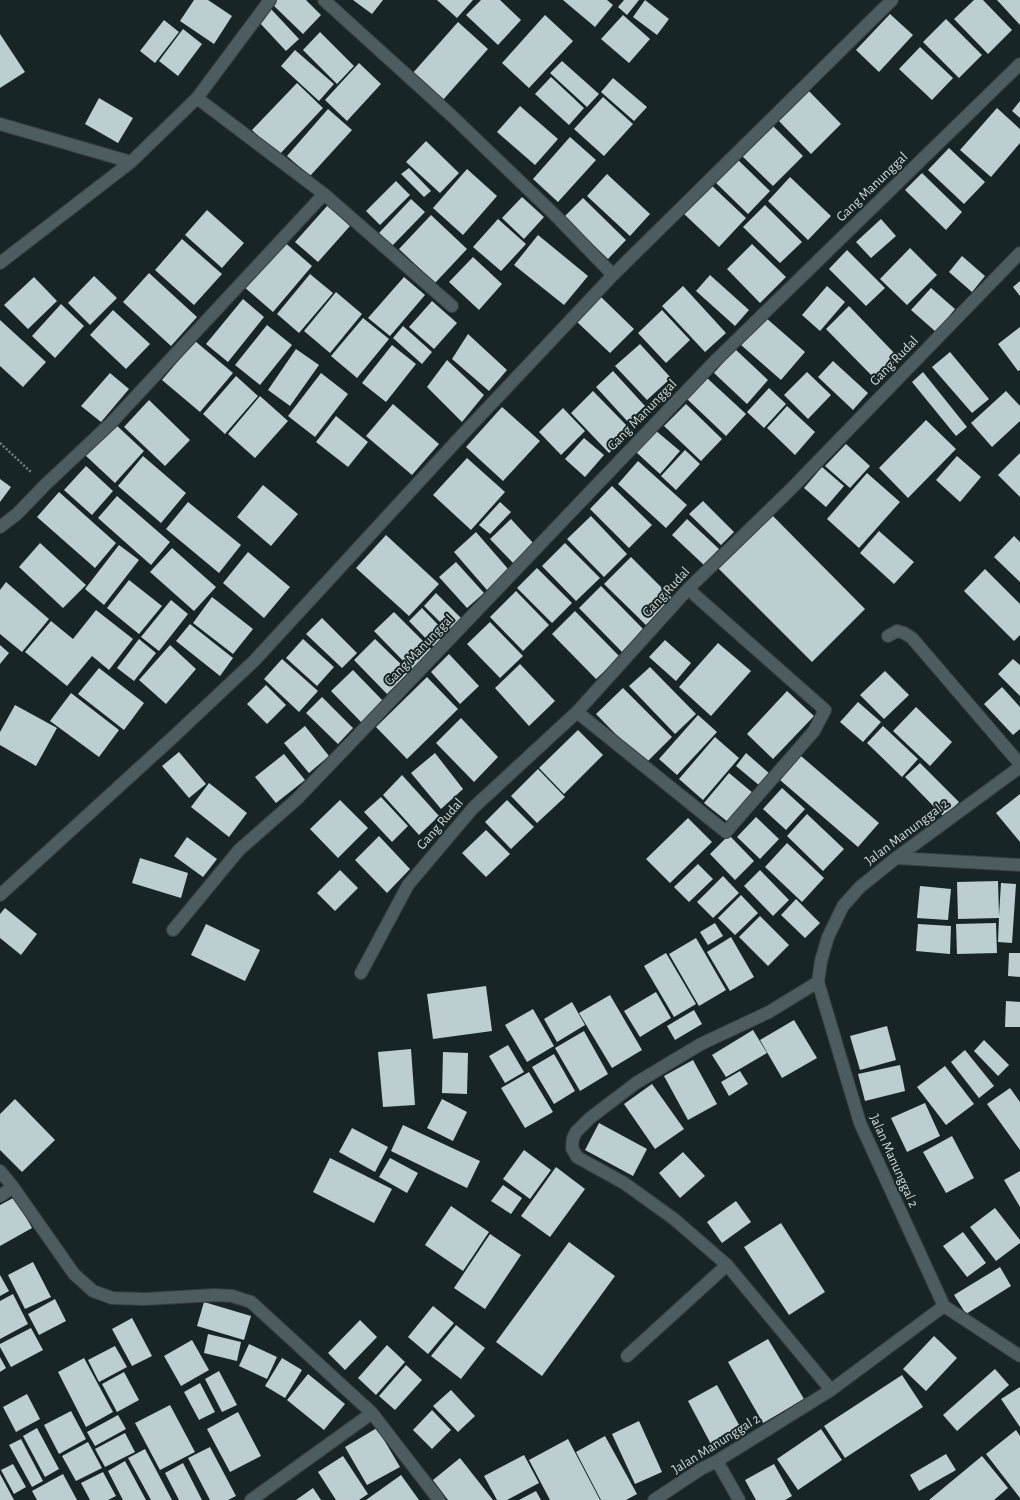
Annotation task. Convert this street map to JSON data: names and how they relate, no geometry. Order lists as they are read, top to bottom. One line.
{"streets":{"street":["Gang Manunggal","Gang Rudal","Jalan Manunggal 2"]}}
